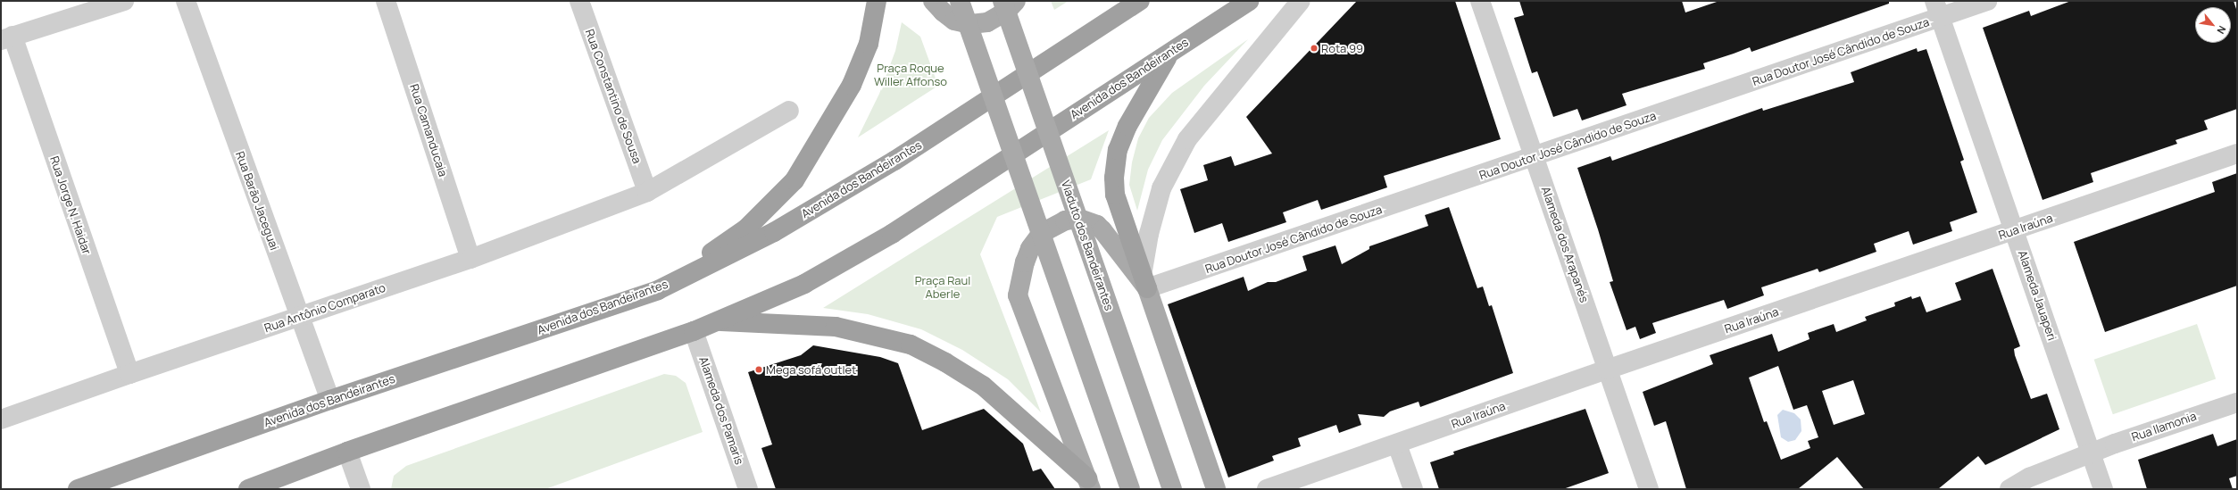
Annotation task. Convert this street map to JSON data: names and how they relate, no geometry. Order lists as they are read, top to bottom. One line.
{"streets":{"highway":["Avenida dos Bandeirantes"],"main road":["Viaduto dos Bandeirantes"],"street":["Rua Doutor José Cândido de Souza","Rua Constantino de Sousa","Rua Camanducaia","Rua Barão Jaceguai","Rua Jorge N. Haidar","Rua Iraúna","Alameda dos Arapanés","Alameda Jauaperi","Rua Antônio Comparato","Alameda dos Pamaris","Rua Ilamonia"]},"crossings":[["Rua Doutor José Cândido de Souza","Alameda dos Arapanés"],["Rua Doutor José Cândido de Souza","Alameda Jauaperi"],["Avenida dos Bandeirantes","Rua Barão Jaceguai"],["Avenida dos Bandeirantes","Alameda dos Pamaris"],["Rua Constantino de Sousa","Rua Antônio Comparato"],["Rua Camanducaia","Rua Antônio Comparato"],["Rua Barão Jaceguai","Rua Antônio Comparato"],["Rua Jorge N. Haidar","Rua Antônio Comparato"],["Rua Iraúna","Alameda dos Arapanés"],["Rua Iraúna","Alameda Jauaperi"],["Alameda Jauaperi","Rua Ilamonia"]],"parks":["Praça Roque Willer Affonso","Praça Raul Aberle"],"places":["Rota 99","Mega sofá outlet"],"north":"bottom right"}
